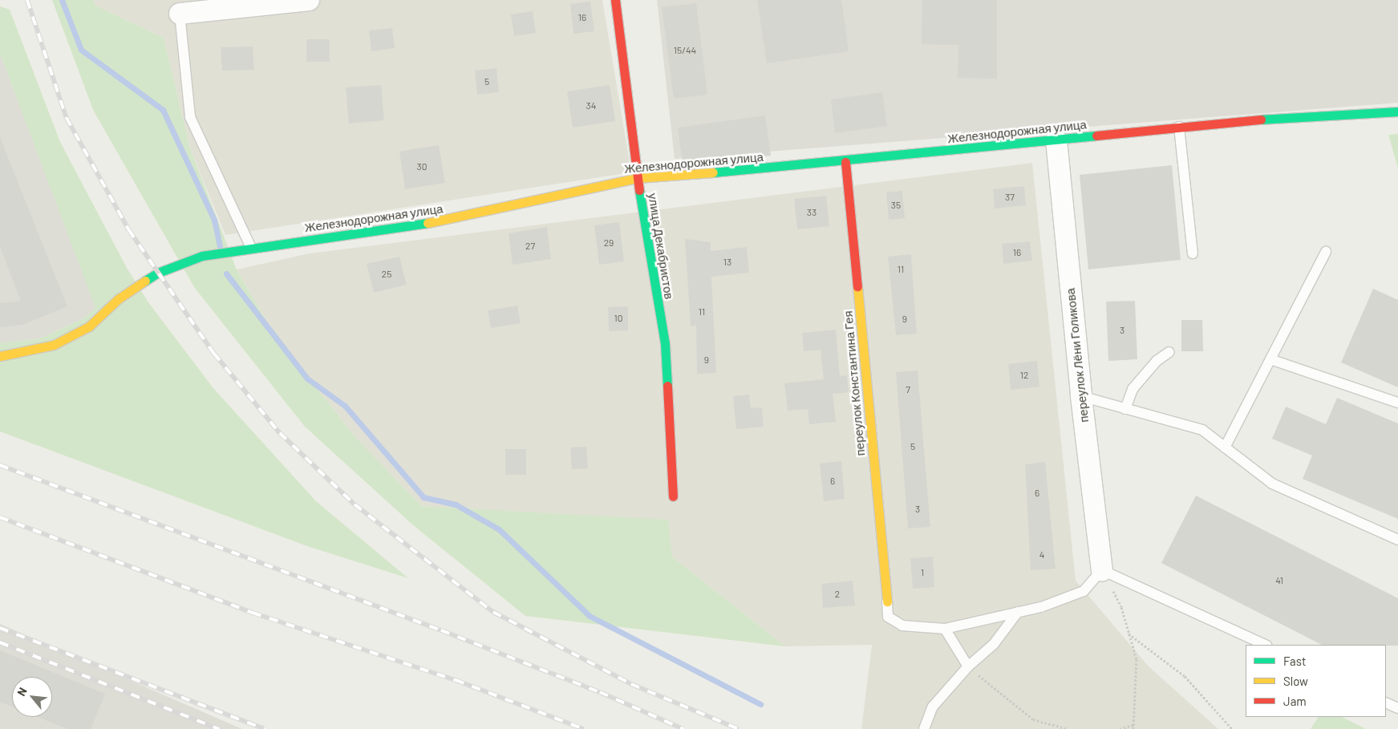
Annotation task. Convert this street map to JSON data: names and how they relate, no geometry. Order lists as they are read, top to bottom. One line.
{"streets":{"street":["Железнодорожная улица","улица Декабристов","переулок Лёни Голикова","переулок Константина Гея"]},"crossings":[["Железнодорожная улица","улица Декабристов"],["Железнодорожная улица","переулок Лёни Голикова"],["Железнодорожная улица","переулок Константина Гея"]],"house_numbers":["16","15/44","5","34","30","37","35","33","29","27","16","13","11","25","11","10","9","3","9","12","7","5","6","6","3","4","1","41","2"],"legend":["Fast","Slow","Jam"],"north":"top left"}
